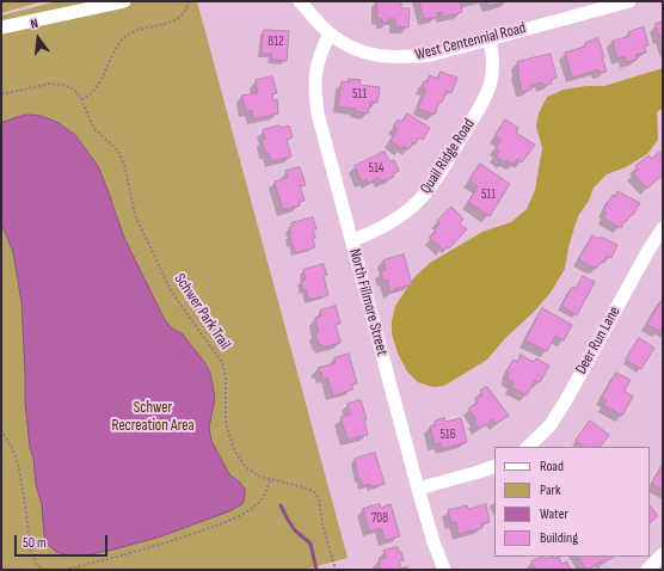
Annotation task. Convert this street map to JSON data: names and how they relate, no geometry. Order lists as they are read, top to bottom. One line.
{"streets":{"street":["West Centennial Road","Quail Ridge Road","North Fillmore Street","Deer Run Lane"],"path":["Schwer Park Trail"]},"crossings":[["West Centennial Road","Quail Ridge Road"],["West Centennial Road","North Fillmore Street"],["Quail Ridge Road","North Fillmore Street"]],"parks":["Schwer Recreation Area"],"house_numbers":["812","511","514","511","516","708"],"legend":["Road","Park","Water","Building"],"scale_bar":"50 m","north":"top"}
